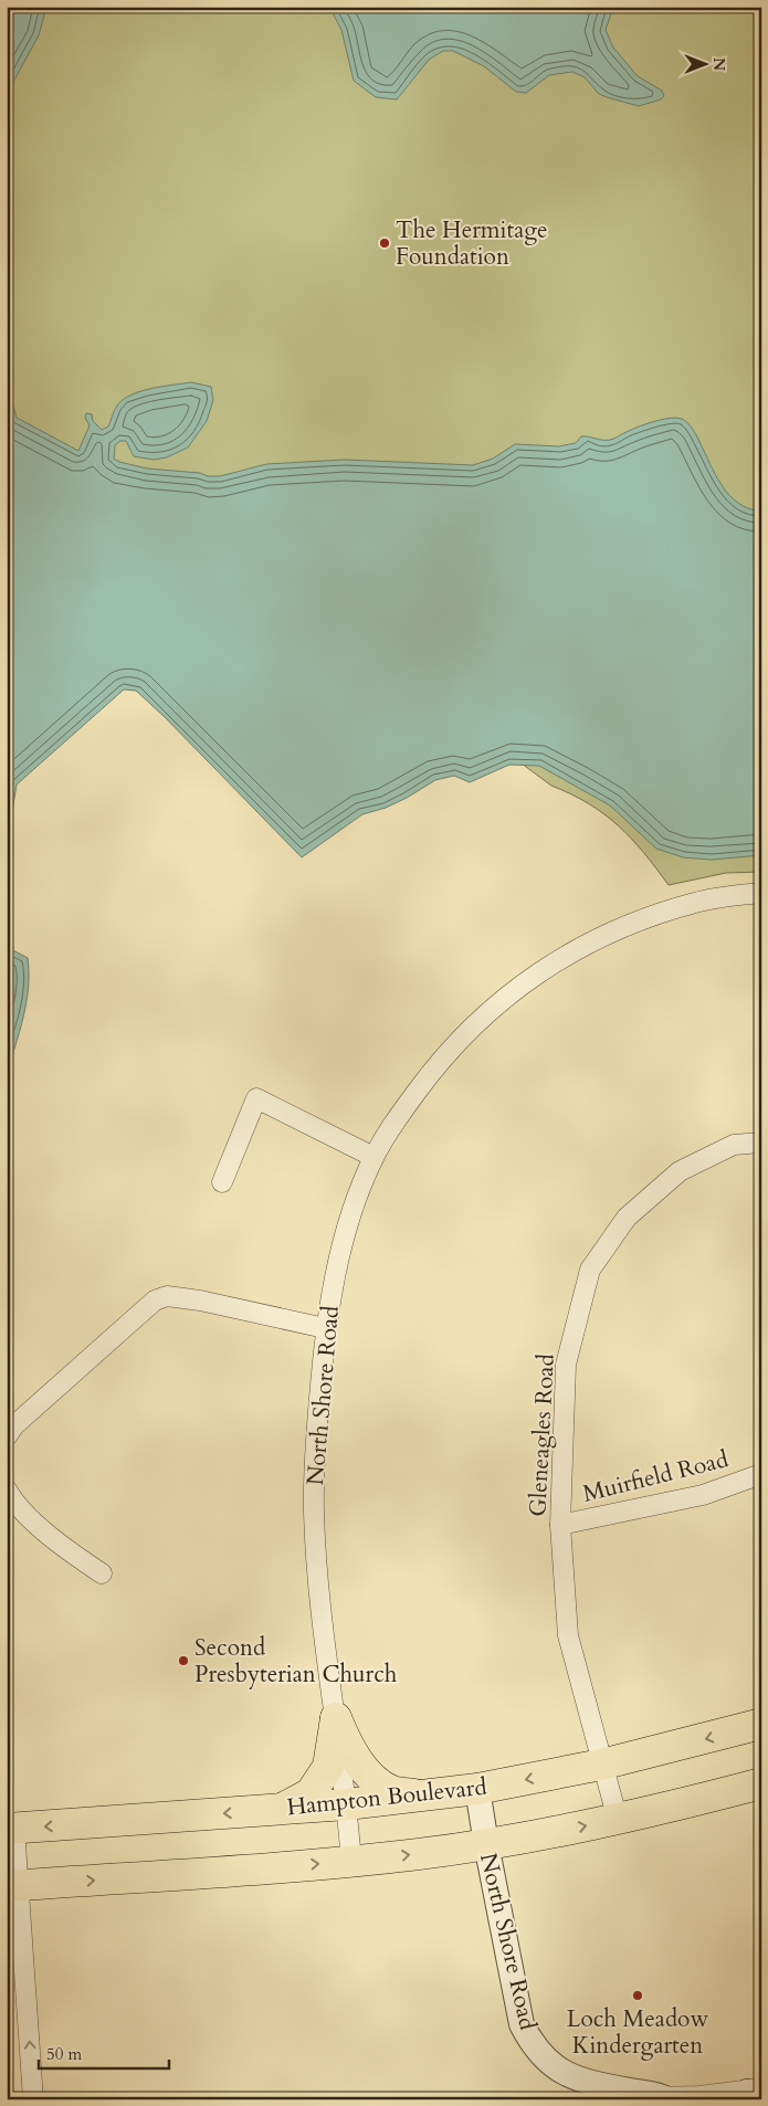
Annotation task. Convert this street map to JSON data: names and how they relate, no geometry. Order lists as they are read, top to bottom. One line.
{"streets":{"main road":["Hampton Boulevard"],"street":["North Shore Road","Gleneagles Road","Muirfield Road"]},"crossings":[["North Shore Road","Hampton Boulevard"],["Gleneagles Road","Muirfield Road"],["Gleneagles Road","Hampton Boulevard"]],"places":["The Hermitage Foundation","Second Presbyterian Church","Loch Meadow Kindergarten"],"scale_bar":"50 m","north":"right"}
